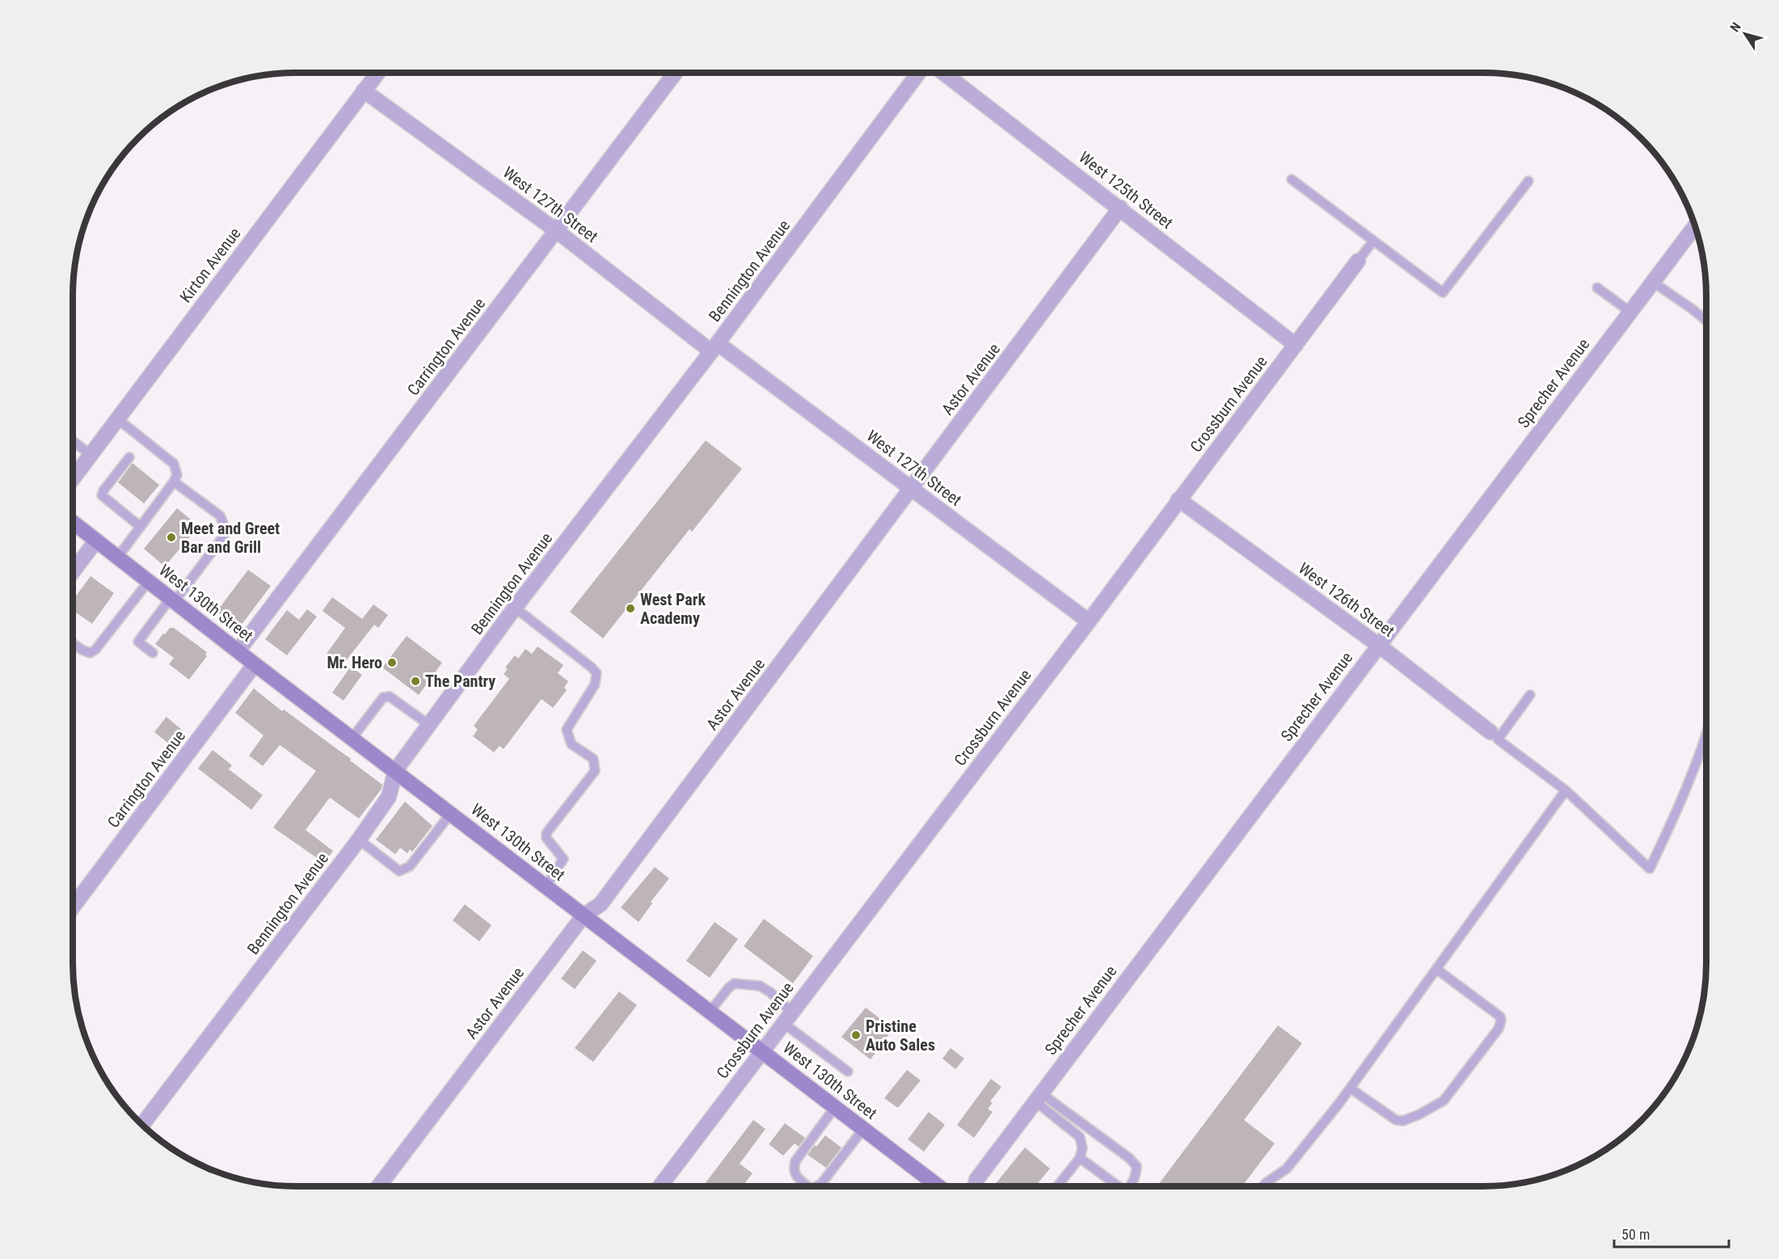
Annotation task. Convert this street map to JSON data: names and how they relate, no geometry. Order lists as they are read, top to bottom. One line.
{"streets":{"main road":["West 130th Street"],"street":["West 125th Street","West 127th Street","Kirton Avenue","Bennington Avenue","Carrington Avenue","Astor Avenue","Sprecher Avenue","Crossburn Avenue","West 126th Street"]},"crossings":[["West 125th Street","Astor Avenue"],["West 125th Street","Crossburn Avenue"],["West 127th Street","Kirton Avenue"],["West 127th Street","Bennington Avenue"],["West 127th Street","Carrington Avenue"],["West 127th Street","Astor Avenue"],["West 127th Street","Crossburn Avenue"],["Bennington Avenue","West 130th Street"],["Carrington Avenue","West 130th Street"],["Astor Avenue","West 130th Street"],["Sprecher Avenue","West 126th Street"],["Crossburn Avenue","West 126th Street"],["Crossburn Avenue","West 130th Street"]],"places":["Meet and Greet Bar and Grill","West Park Academy","Mr. Hero","The Pantry","Pristine Auto Sales"],"scale_bar":"50 m","north":"top left"}
